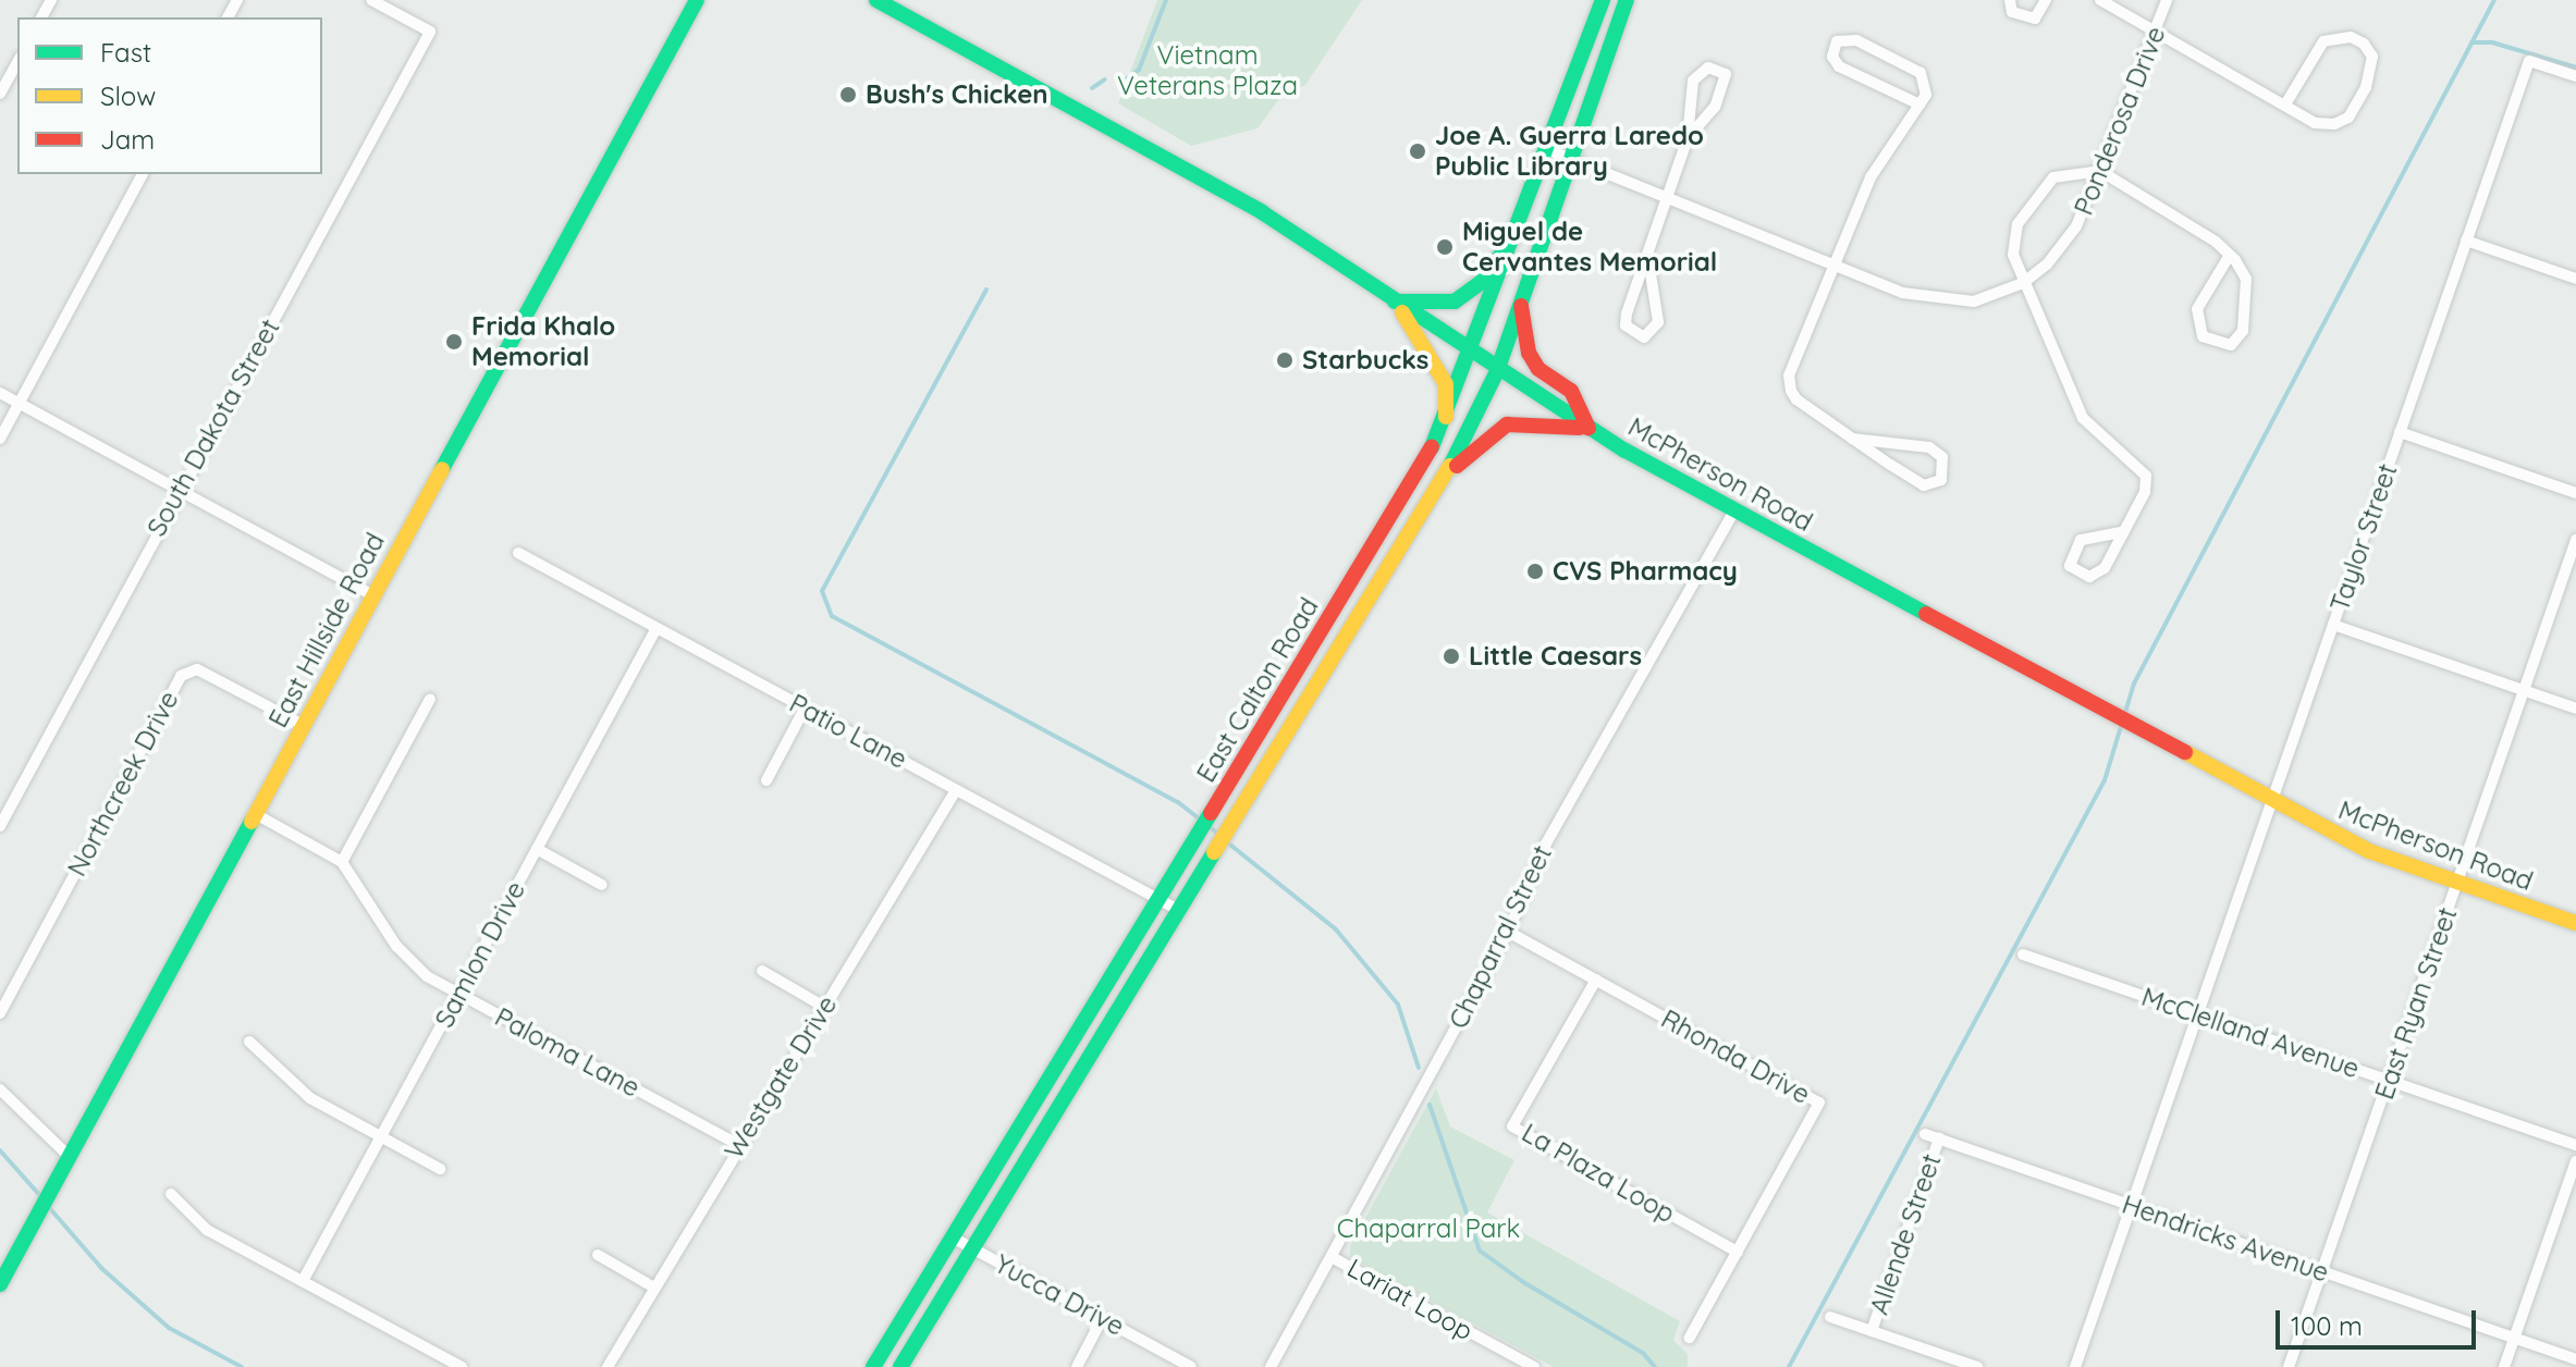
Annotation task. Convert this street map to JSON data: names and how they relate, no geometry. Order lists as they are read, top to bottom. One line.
{"streets":{"main road":["McPherson Road","East Hillside Road","East Calton Road"],"street":["Ponderosa Drive","South Dakota Street","Taylor Street","Patio Lane","Northcreek Drive","Chaparral Street","Samlon Drive","East Ryan Street","McClelland Avenue","Paloma Lane","Rhonda Drive","Westgate Drive","La Plaza Loop","Allende Street","Hendricks Avenue","Yucca Drive","Lariat Loop"]},"crossings":[["Ponderosa Drive","East Calton Road"],["McPherson Road","Taylor Street"],["McPherson Road","East Calton Road"],["McPherson Road","Chaparral Street"],["McPherson Road","East Ryan Street"],["Taylor Street","McClelland Avenue"],["Taylor Street","Hendricks Avenue"],["East Hillside Road","Northcreek Drive"],["East Hillside Road","Paloma Lane"],["East Calton Road","Patio Lane"],["East Calton Road","Yucca Drive"],["Patio Lane","Samlon Drive"],["Patio Lane","Westgate Drive"],["Chaparral Street","Rhonda Drive"],["Chaparral Street","Lariat Loop"],["Samlon Drive","Paloma Lane"],["East Ryan Street","McClelland Avenue"],["East Ryan Street","Hendricks Avenue"],["Paloma Lane","Westgate Drive"],["Rhonda Drive","La Plaza Loop"],["Allende Street","Hendricks Avenue"]],"parks":["Vietnam Veterans Plaza","Chaparral Park"],"places":["Bush's Chicken","Joe A. Guerra Laredo Public Library","Miguel de Cervantes Memorial","Frida Khalo Memorial","Starbucks","CVS Pharmacy","Little Caesars"],"legend":["Fast","Slow","Jam"],"scale_bar":"100 m"}
